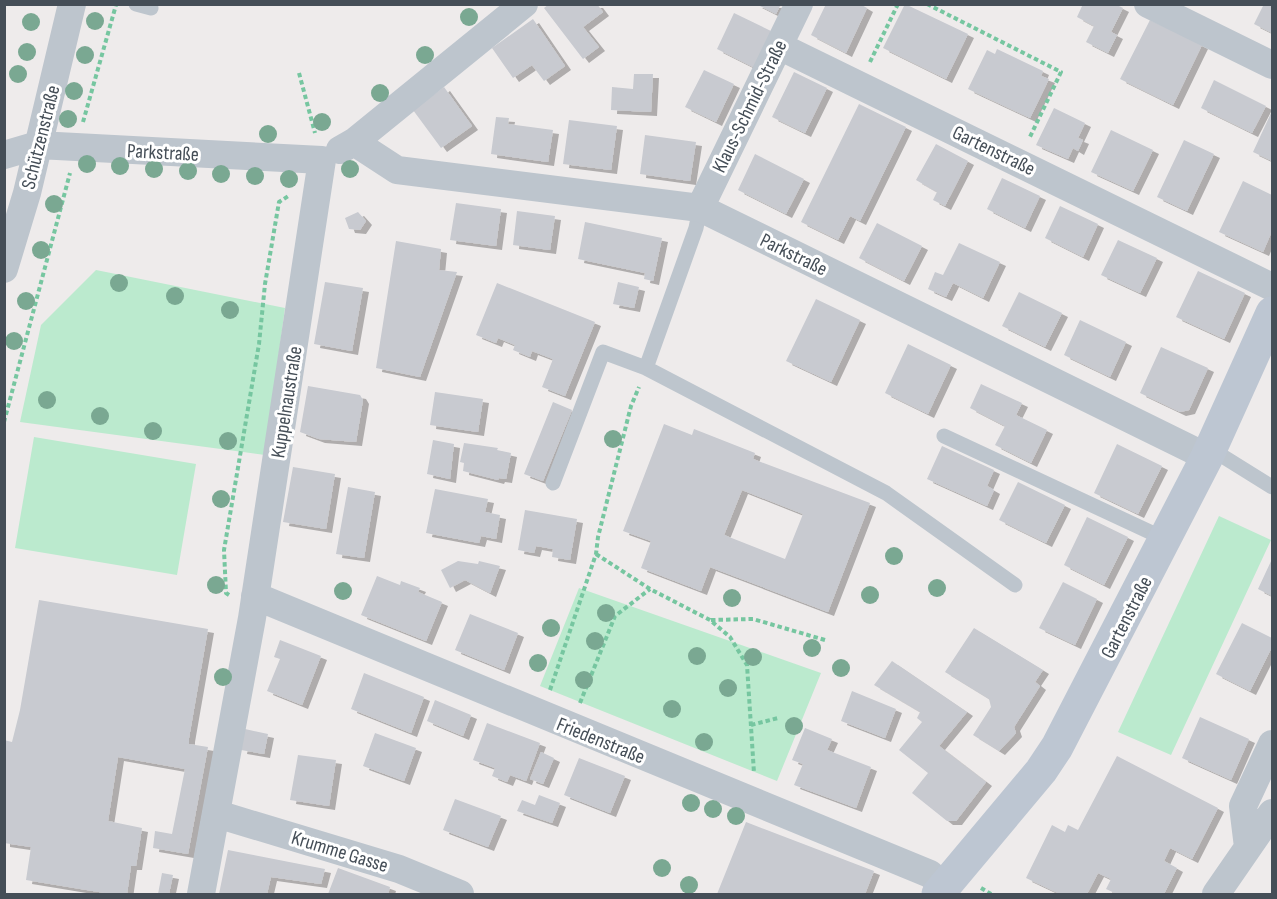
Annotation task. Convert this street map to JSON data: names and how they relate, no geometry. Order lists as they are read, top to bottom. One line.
{"streets":{"main road":["Gartenstraße"],"street":["Klaus-Schmid-Straße","Schützenstraße","Parkstraße","Kuppelnaustraße","Friedenstraße","Krumme Gasse"]},"crossings":[["Klaus-Schmid-Straße","Gartenstraße"],["Klaus-Schmid-Straße","Parkstraße"],["Schützenstraße","Parkstraße"],["Gartenstraße","Parkstraße"],["Gartenstraße","Friedenstraße"],["Parkstraße","Kuppelnaustraße"],["Kuppelnaustraße","Friedenstraße"],["Kuppelnaustraße","Krumme Gasse"]]}
